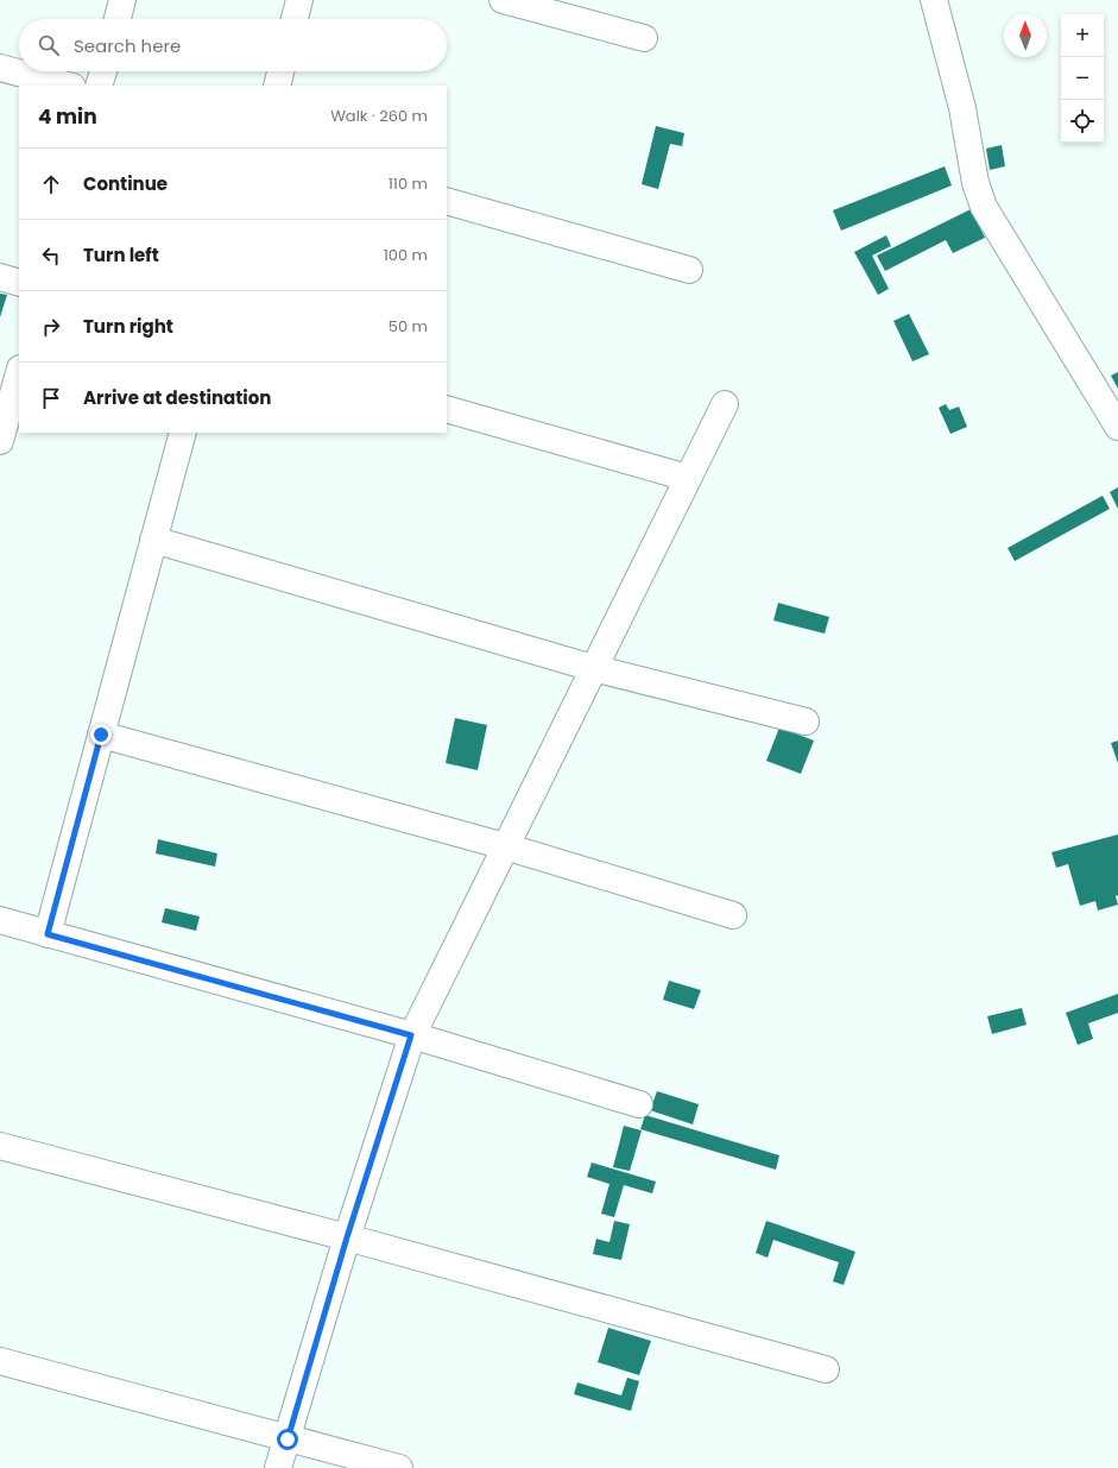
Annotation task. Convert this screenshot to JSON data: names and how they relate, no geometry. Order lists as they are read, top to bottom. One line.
{"north":"top","page":{"map_buttons":["+","−"],"search":"Search here","heading":["4 min","Walk · 260 m"],"list":[["Continue","110 m"],["Turn left","100 m"],["Turn right","50 m"],"Arrive at destination"]}}
